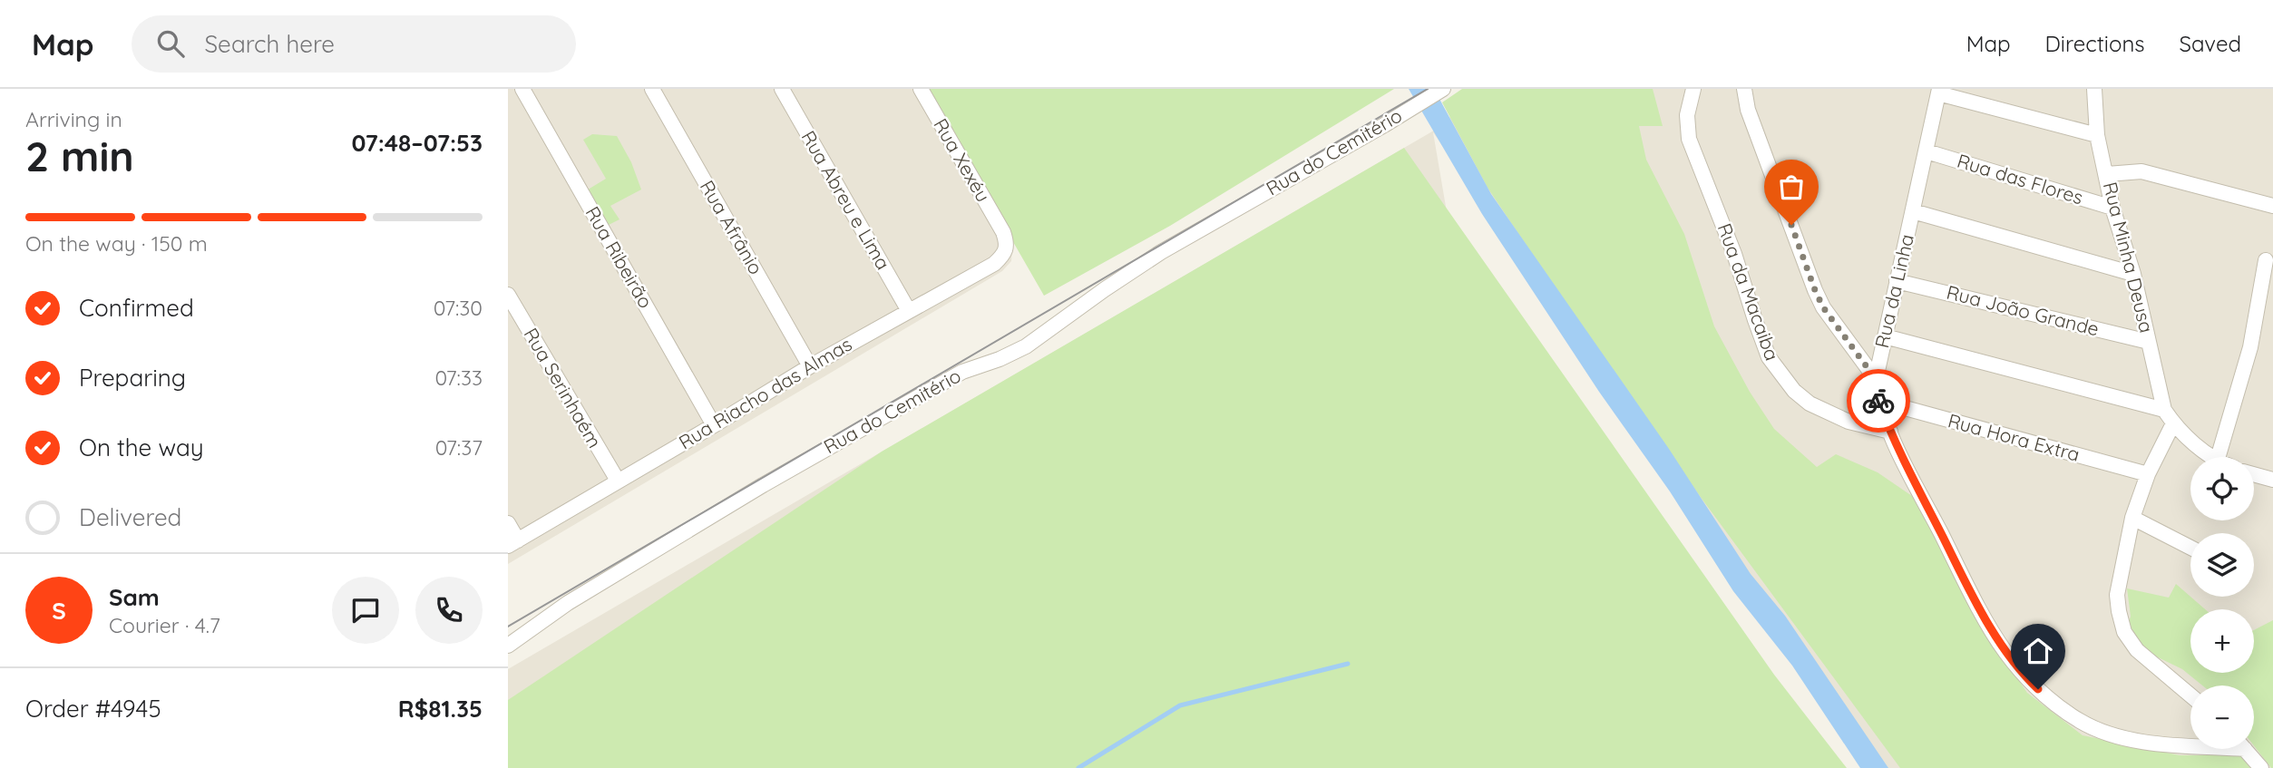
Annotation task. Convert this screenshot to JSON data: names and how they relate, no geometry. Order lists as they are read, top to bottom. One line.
{"streets":{"street":["Rua do Cemitério","Rua Xexéu","Rua das Flores","Rua Abreu e Lima","Rua Afrânio","Rua Ribeirão","Rua Minha Deusa","Rua da Linha","Rua da Macaiba","Rua João Grande","Rua Serinhaém","Rua Riacho das Almas","Rua Hora Extra"]},"crossings":[["Rua Xexéu","Rua Riacho das Almas"],["Rua das Flores","Rua Minha Deusa"],["Rua das Flores","Rua da Linha"],["Rua Abreu e Lima","Rua Riacho das Almas"],["Rua Afrânio","Rua Riacho das Almas"],["Rua Ribeirão","Rua Riacho das Almas"],["Rua Minha Deusa","Rua João Grande"],["Rua da Linha","Rua da Macaiba"],["Rua da Linha","Rua João Grande"],["Rua da Linha","Rua Hora Extra"],["Rua Serinhaém","Rua Riacho das Almas"]],"page":{"header":"Map","search":"Search here","nav":["Map","Directions","Saved"],"heading":["2 min","Arriving in","07:48–07:53"],"panel":["Sam","Courier · 4.7","Order #4945","R$81.35"],"bar":"On the way · 150 m","list":[["Confirmed","07:30"],["Preparing","07:33"],["On the way","07:37"],"Delivered"],"map_buttons":["+","−"],"round":"S"}}
